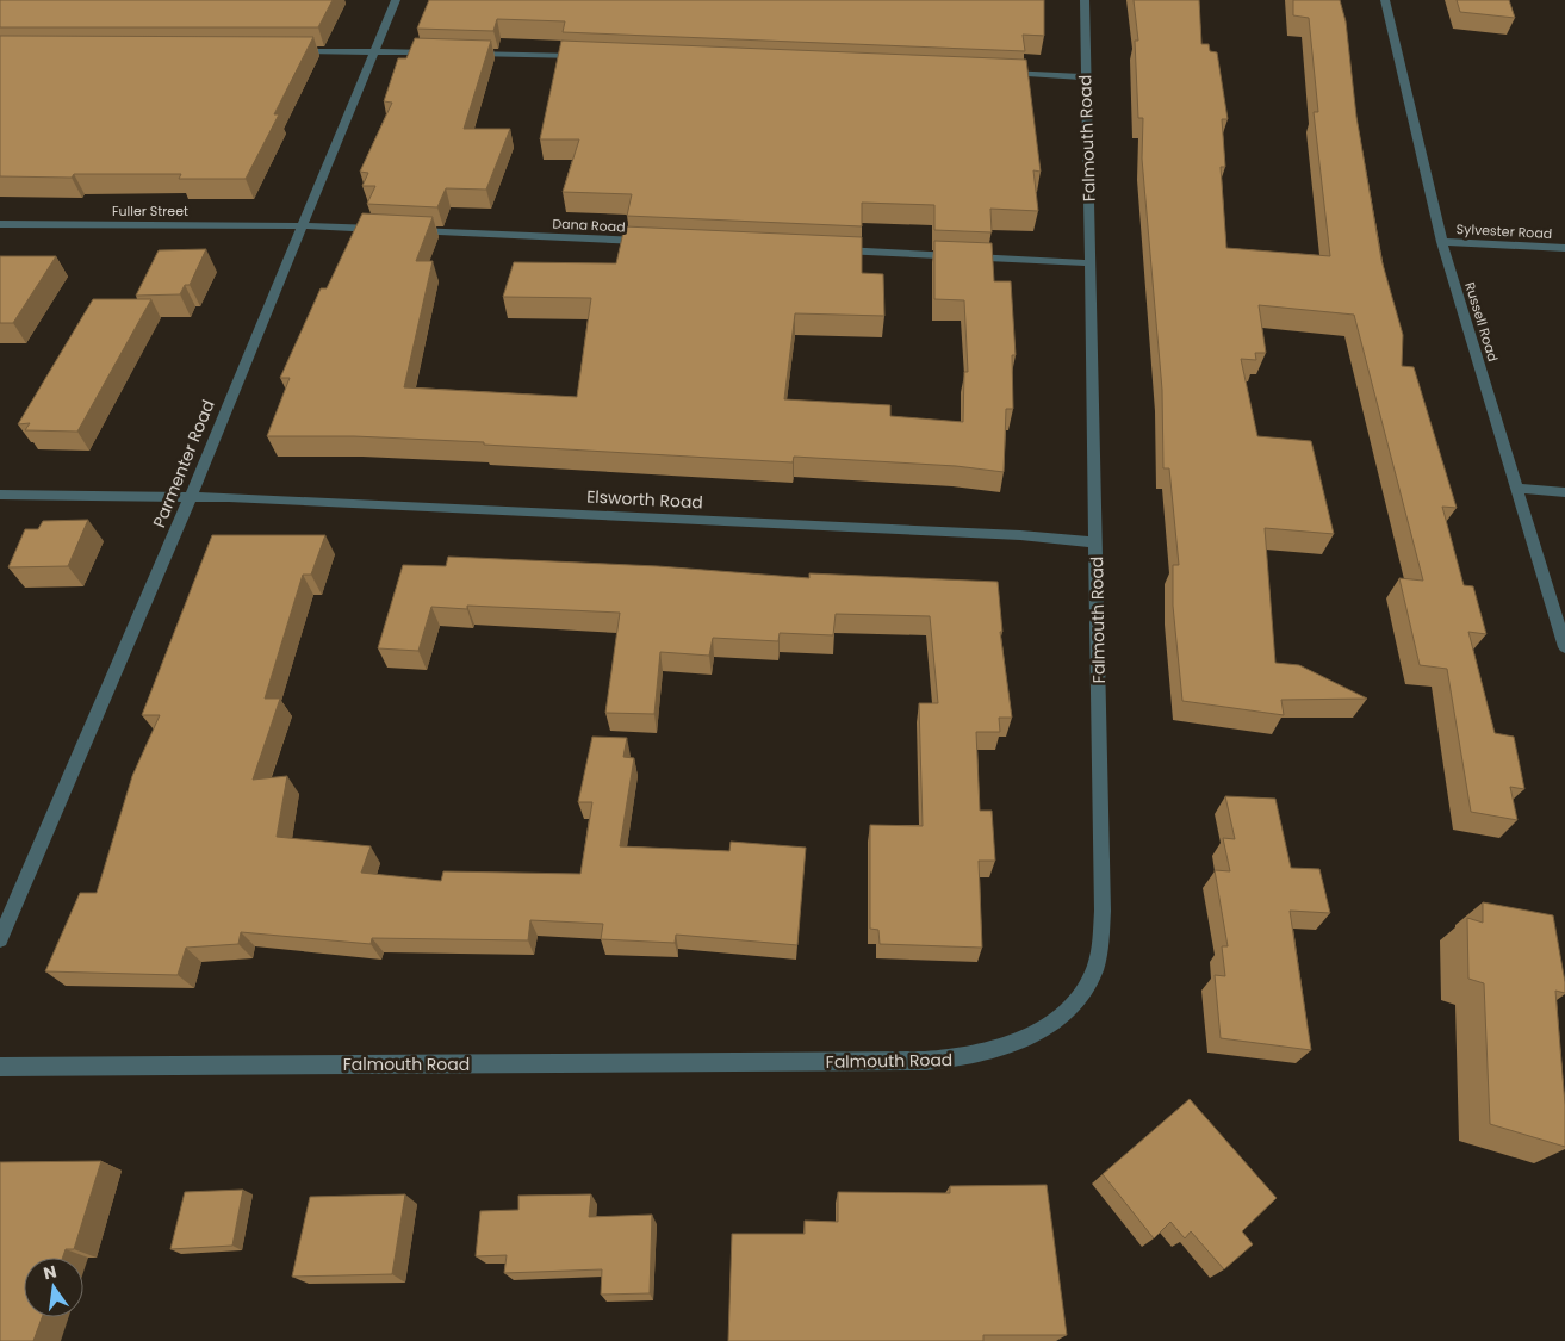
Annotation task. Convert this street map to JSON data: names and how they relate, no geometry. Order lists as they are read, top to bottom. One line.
{"streets":{"street":["Falmouth Road","Fuller Street","Dana Road","Sylvester Road","Russell Road","Parmenter Road","Elsworth Road"]},"crossings":[["Falmouth Road","Elsworth Road"],["Fuller Street","Dana Road"],["Fuller Street","Parmenter Road"],["Dana Road","Parmenter Road"],["Sylvester Road","Russell Road"],["Parmenter Road","Elsworth Road"]],"north":"top"}
